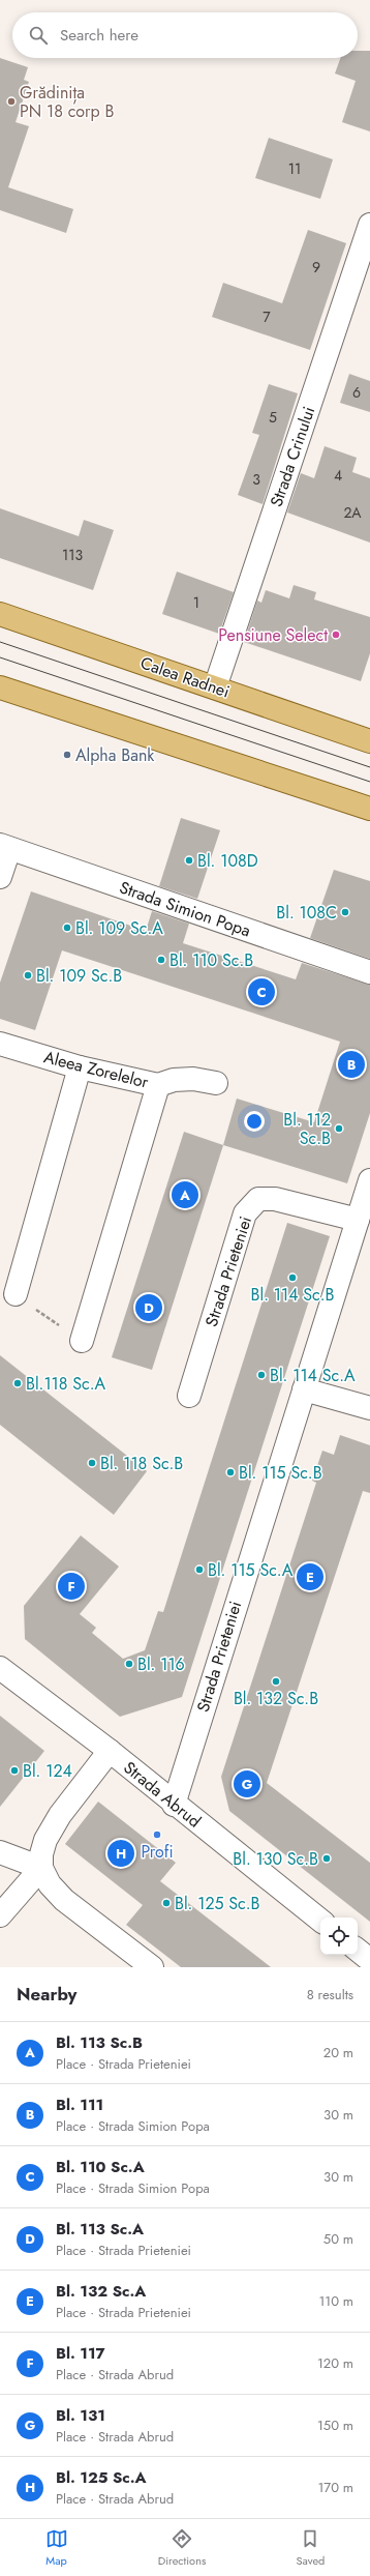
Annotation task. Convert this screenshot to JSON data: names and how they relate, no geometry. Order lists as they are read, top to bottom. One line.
{"streets":{"main road":["Calea Radnei"],"street":["Strada Crinului","Strada Simion Popa","Aleea Zorelelor","Strada Prieteniei","Strada Abrud"]},"crossings":[["Strada Crinului","Calea Radnei"],["Strada Prieteniei","Strada Abrud"]],"places":["Grădinița PN 18 corp B","Pensiune Select","Alpha Bank","Bl. 108D","Bl. 108C","Bl. 109 Sc.A","Bl. 110 Sc.B","Bl. 109 Sc.B","Bl. 112 Sc.B","Bl. 114 Sc.B","Bl. 114 Sc.A","Bl.118 Sc.A","Bl. 118 Sc.B","Bl. 115 Sc.B","Bl. 115 Sc.A","Bl. 116","Bl. 132 Sc.B","Bl. 124","Profi","Bl. 130 Sc.B","Bl. 125 Sc.B"],"house_numbers":["11","9","7","6","5","4","3","2A","113","1"],"page":{"search":"Search here","pins":["C","B","A","D","E","F","G","H"],"heading":["Nearby","8 results"],"list":[{"mark":"A","name":"Bl. 113 Sc.B","note":"Place · Strada Prieteniei","value":"20 m"},{"mark":"B","name":"Bl. 111","note":"Place · Strada Simion Popa","value":"30 m"},{"mark":"C","name":"Bl. 110 Sc.A","note":"Place · Strada Simion Popa","value":"30 m"},{"mark":"D","name":"Bl. 113 Sc.A","note":"Place · Strada Prieteniei","value":"50 m"},{"mark":"E","name":"Bl. 132 Sc.A","note":"Place · Strada Prieteniei","value":"110 m"},{"mark":"F","name":"Bl. 117","note":"Place · Strada Abrud","value":"120 m"},{"mark":"G","name":"Bl. 131","note":"Place · Strada Abrud","value":"150 m"},{"mark":"H","name":"Bl. 125 Sc.A","note":"Place · Strada Abrud","value":"170 m"}],"nav":["Map","Directions","Saved"]}}
